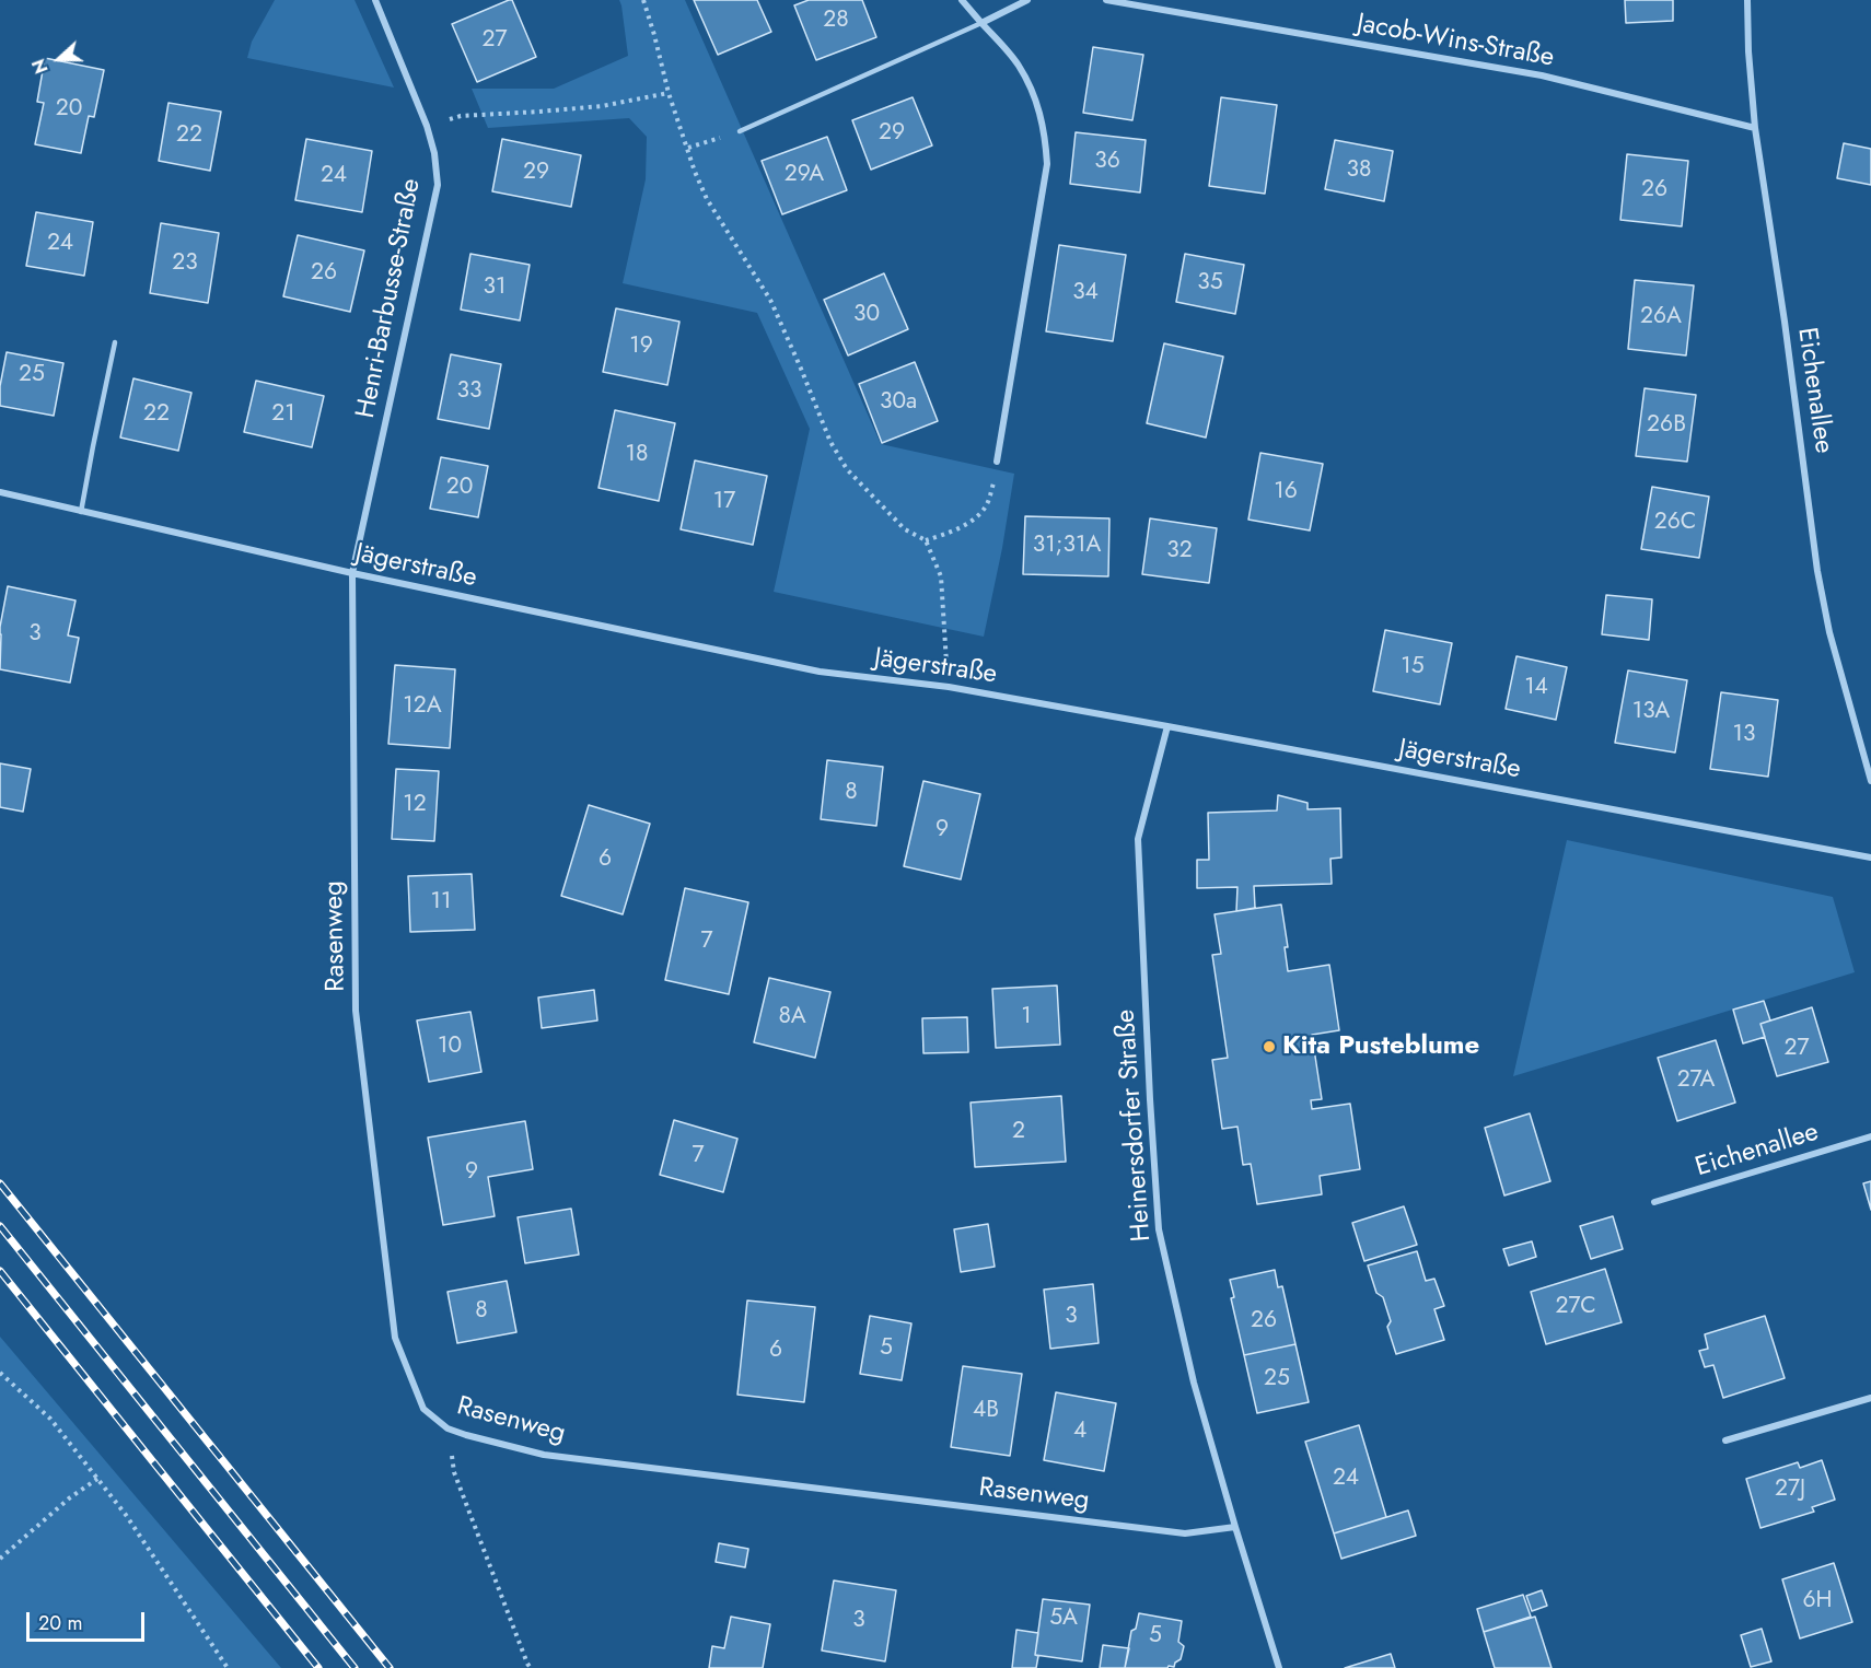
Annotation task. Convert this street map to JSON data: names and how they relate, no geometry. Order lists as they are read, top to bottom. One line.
{"streets":{"street":["Jacob-Wins-Straße","Henri-Barbusse-Straße","Eichenallee","Jägerstraße","Rasenweg","Heinersdorfer Straße"]},"crossings":[["Jacob-Wins-Straße","Eichenallee"],["Henri-Barbusse-Straße","Jägerstraße"],["Henri-Barbusse-Straße","Rasenweg"],["Jägerstraße","Rasenweg"],["Jägerstraße","Heinersdorfer Straße"],["Rasenweg","Heinersdorfer Straße"]],"places":["Kita Pusteblume"],"house_numbers":["28","27","20","29","22","36","38","29","29A","24","26","24","23","26","35","31","34","30","26A","19","25","33","30a","22","21","26B","18","20","16","17","26C","31;31A","32","3","15","14","12A","13A","13","8","12","9","6","11","7","8A","1","10","27","27A","2","7","9","27C","8","3","26","5","6","25","4B","4","24","27J","6H","5A","3","5"],"scale_bar":"20 m","north":"left"}
